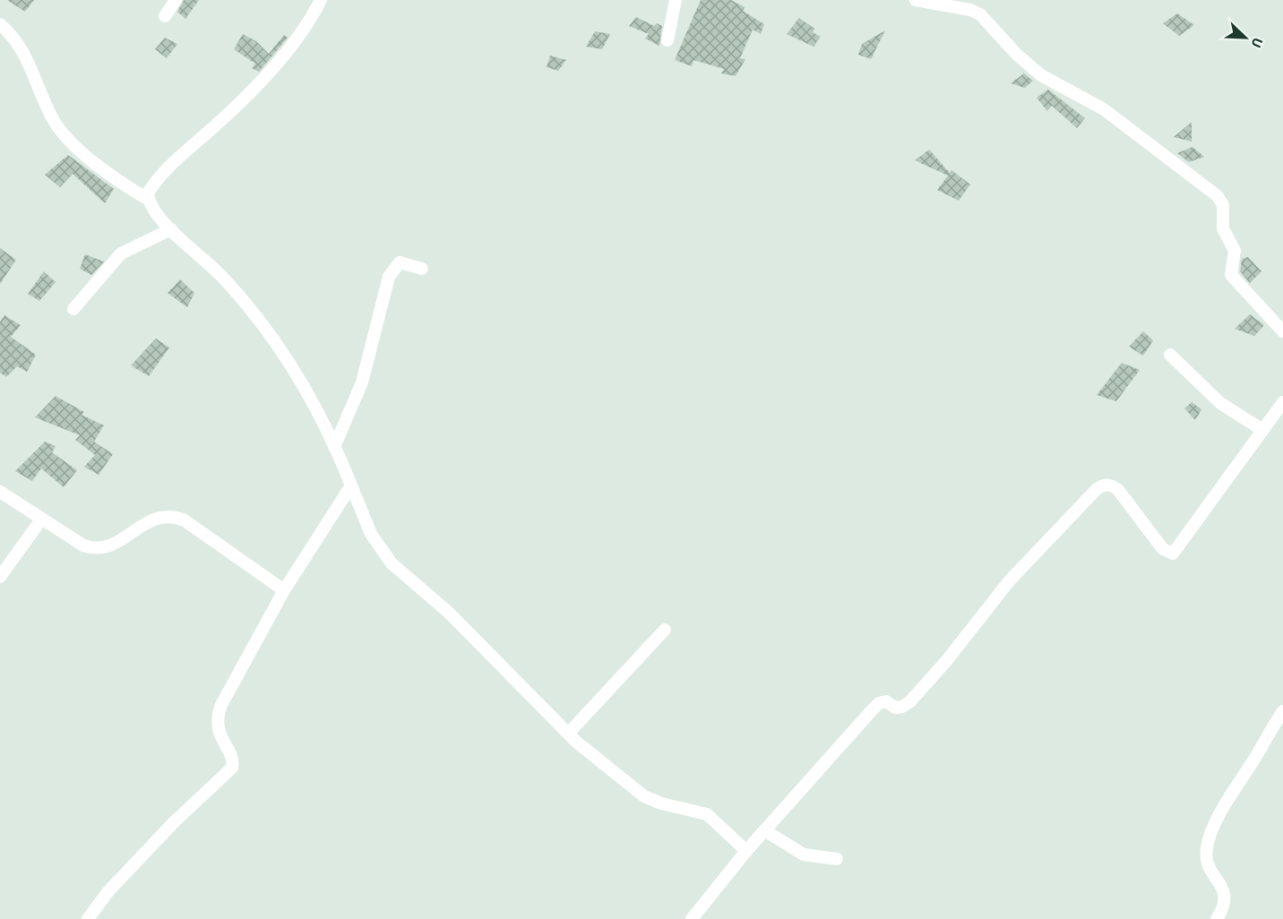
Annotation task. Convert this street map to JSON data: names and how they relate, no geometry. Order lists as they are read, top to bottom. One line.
{"north":"bottom right"}
